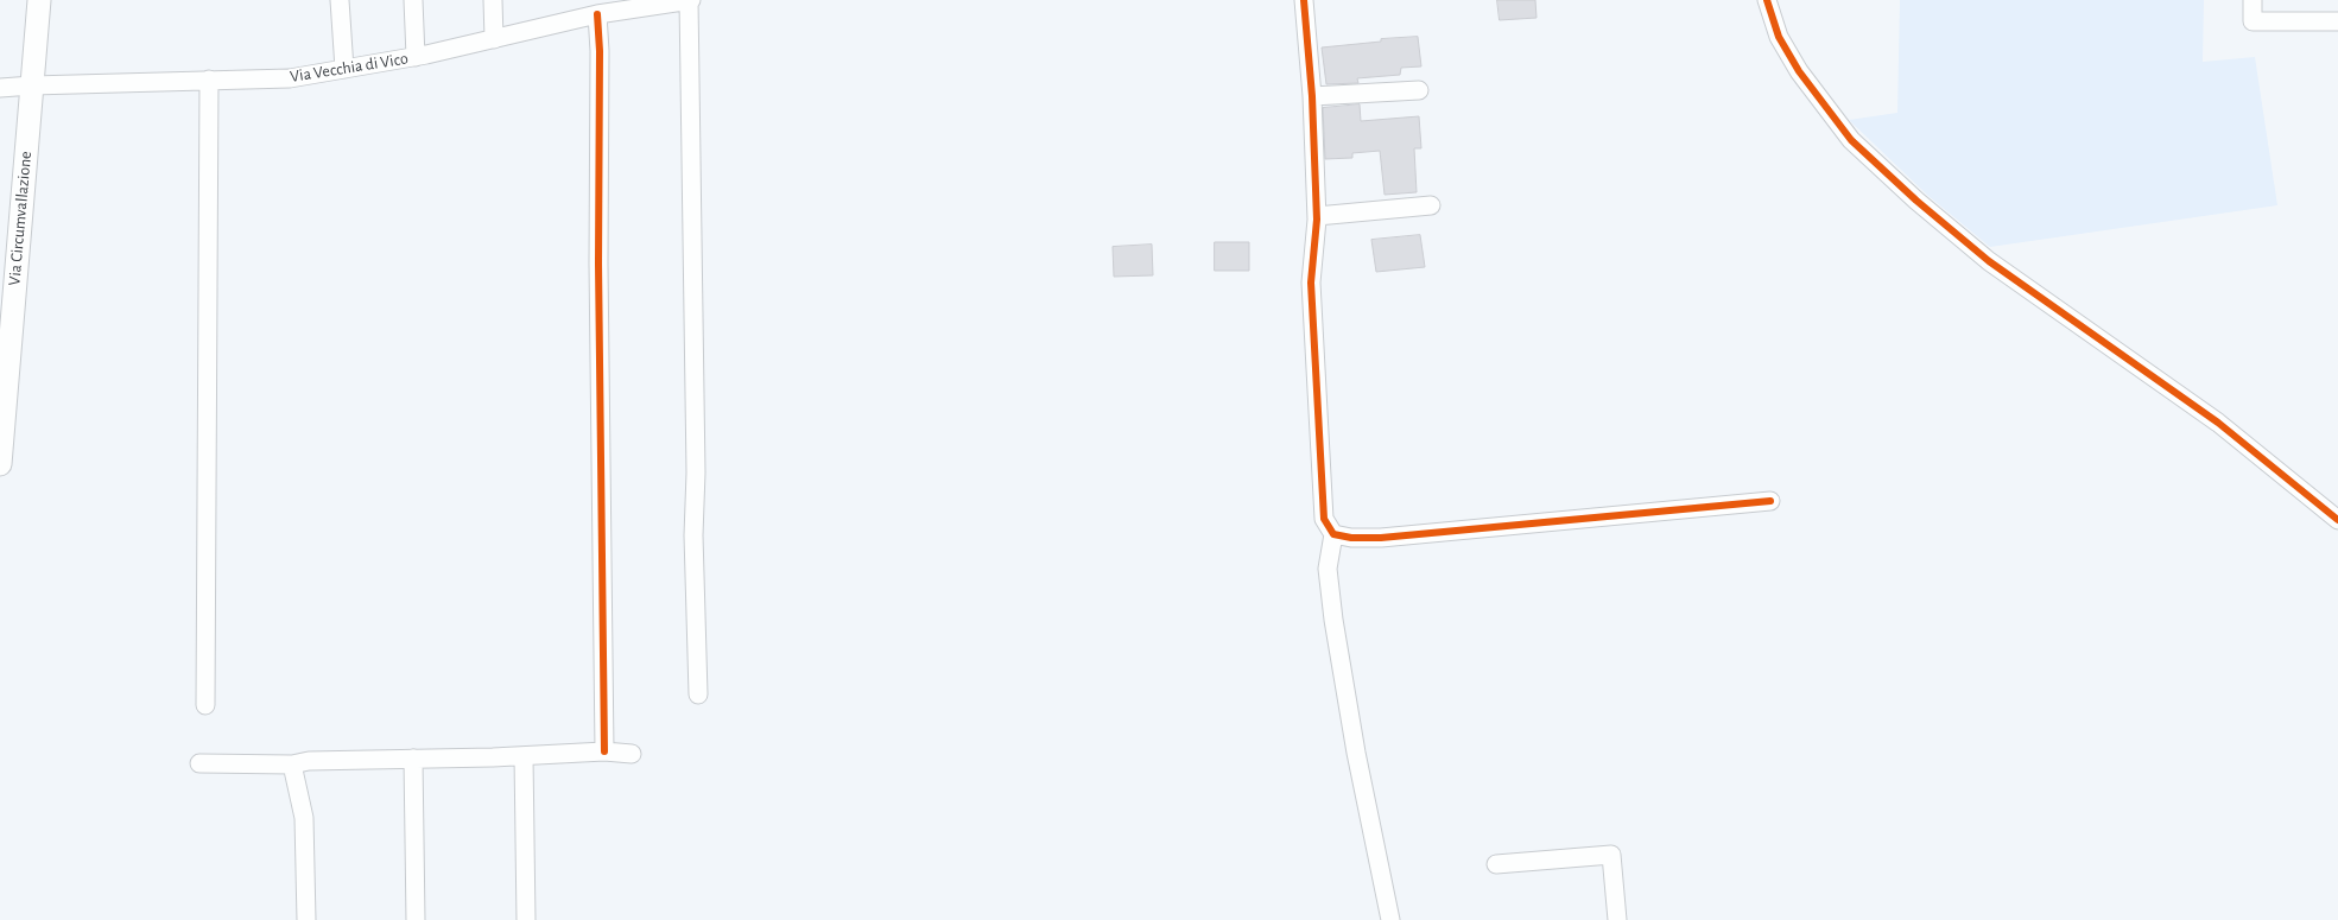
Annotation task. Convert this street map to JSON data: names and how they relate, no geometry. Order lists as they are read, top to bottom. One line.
{"streets":{"main road":["Via Circumvallazione"],"street":["Via Vecchia di Vico"]},"crossings":[["Via Vecchia di Vico","Via Circumvallazione"]]}
